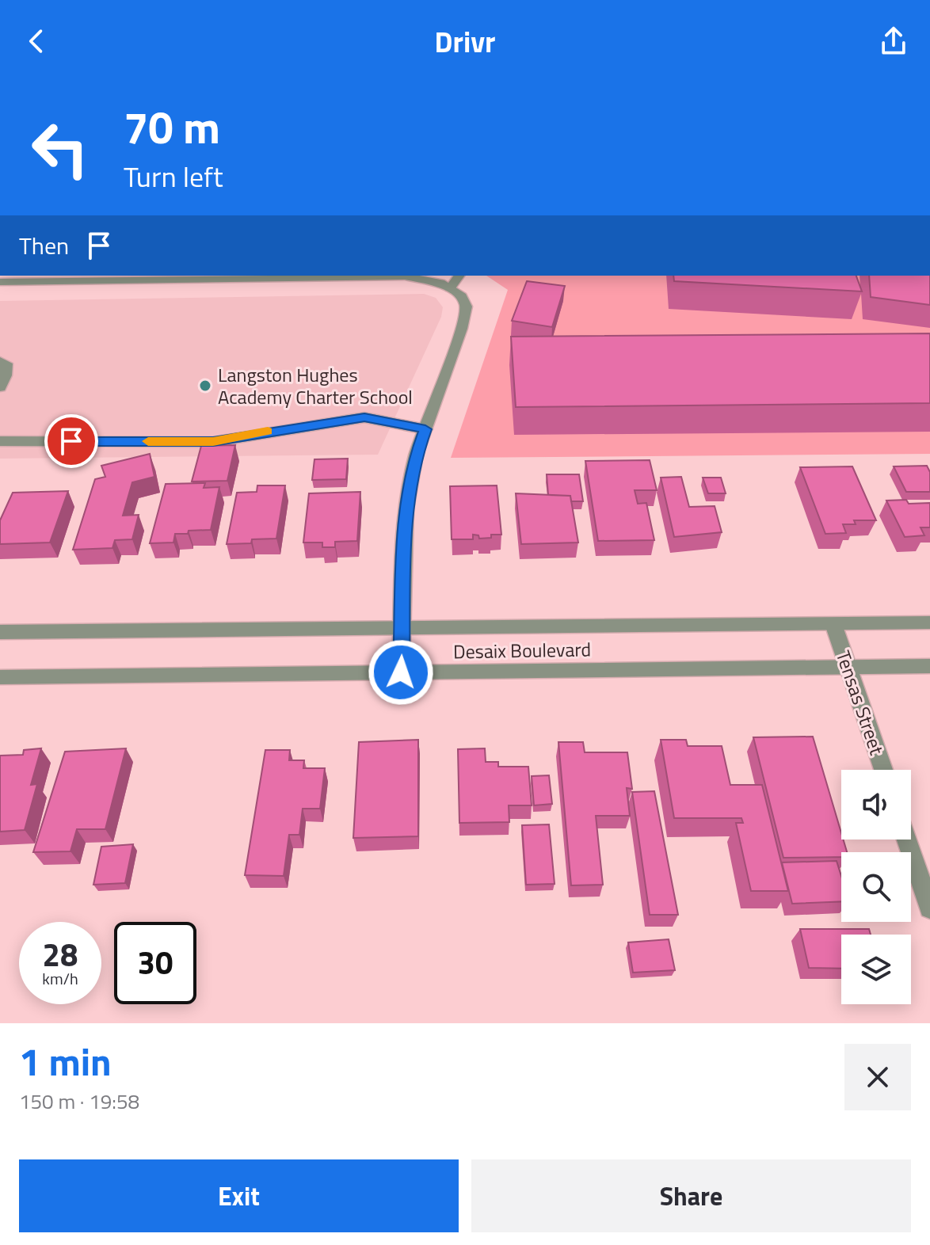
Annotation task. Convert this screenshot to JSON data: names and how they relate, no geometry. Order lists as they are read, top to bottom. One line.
{"streets":{"street":["Desaix Boulevard","Tensas Street"]},"crossings":[["Desaix Boulevard","Tensas Street"]],"places":["Langston Hughes Academy Charter School"],"page":{"header":"Drivr","turn":["70 m","Turn left"],"then":"Then","speed":"28 km/h","limit":"30","heading":["1 min","150 m · 19:58"],"buttons":["Exit","Share"]}}
